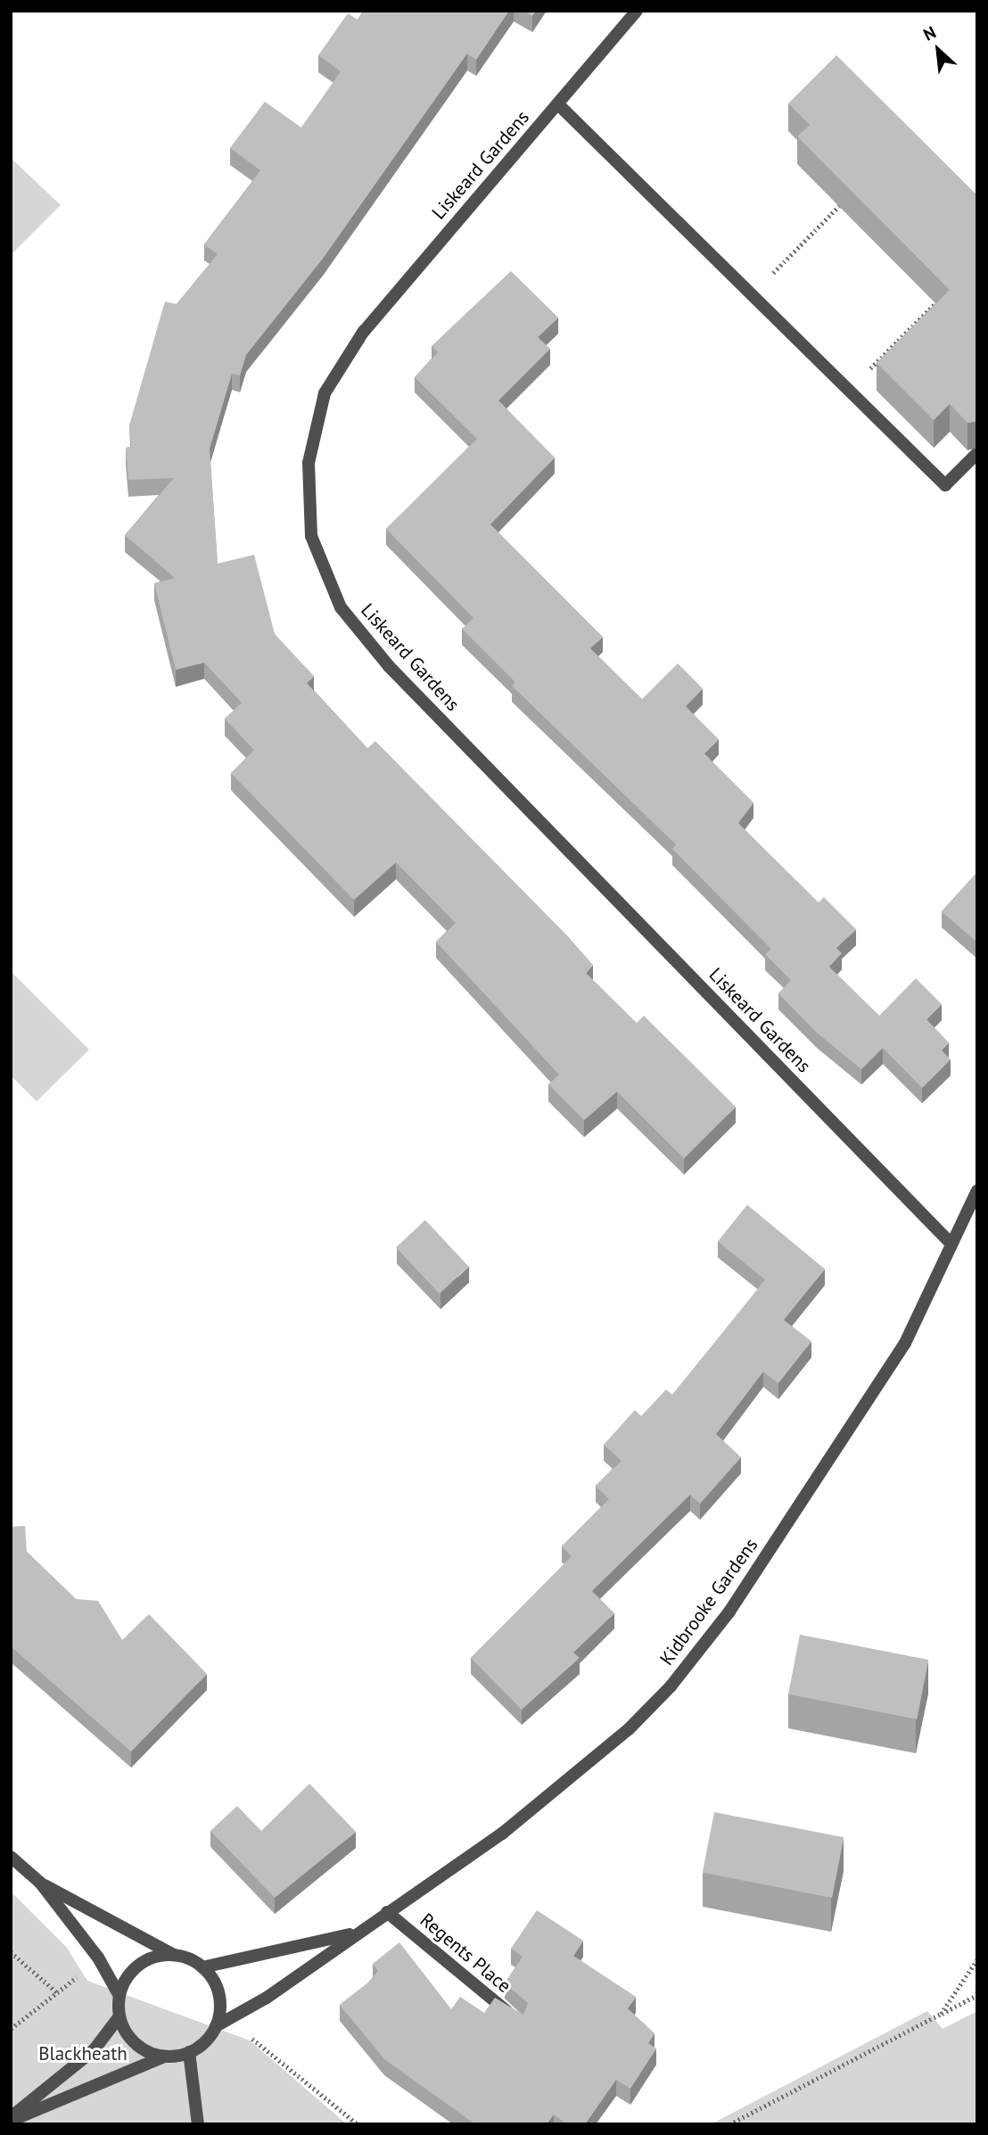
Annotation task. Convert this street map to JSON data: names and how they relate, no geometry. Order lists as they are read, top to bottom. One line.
{"streets":{"street":["Liskeard Gardens","Kidbrooke Gardens","Regents Place"]},"crossings":[["Liskeard Gardens","Kidbrooke Gardens"],["Kidbrooke Gardens","Regents Place"]],"parks":["Blackheath"],"north":"top left"}
